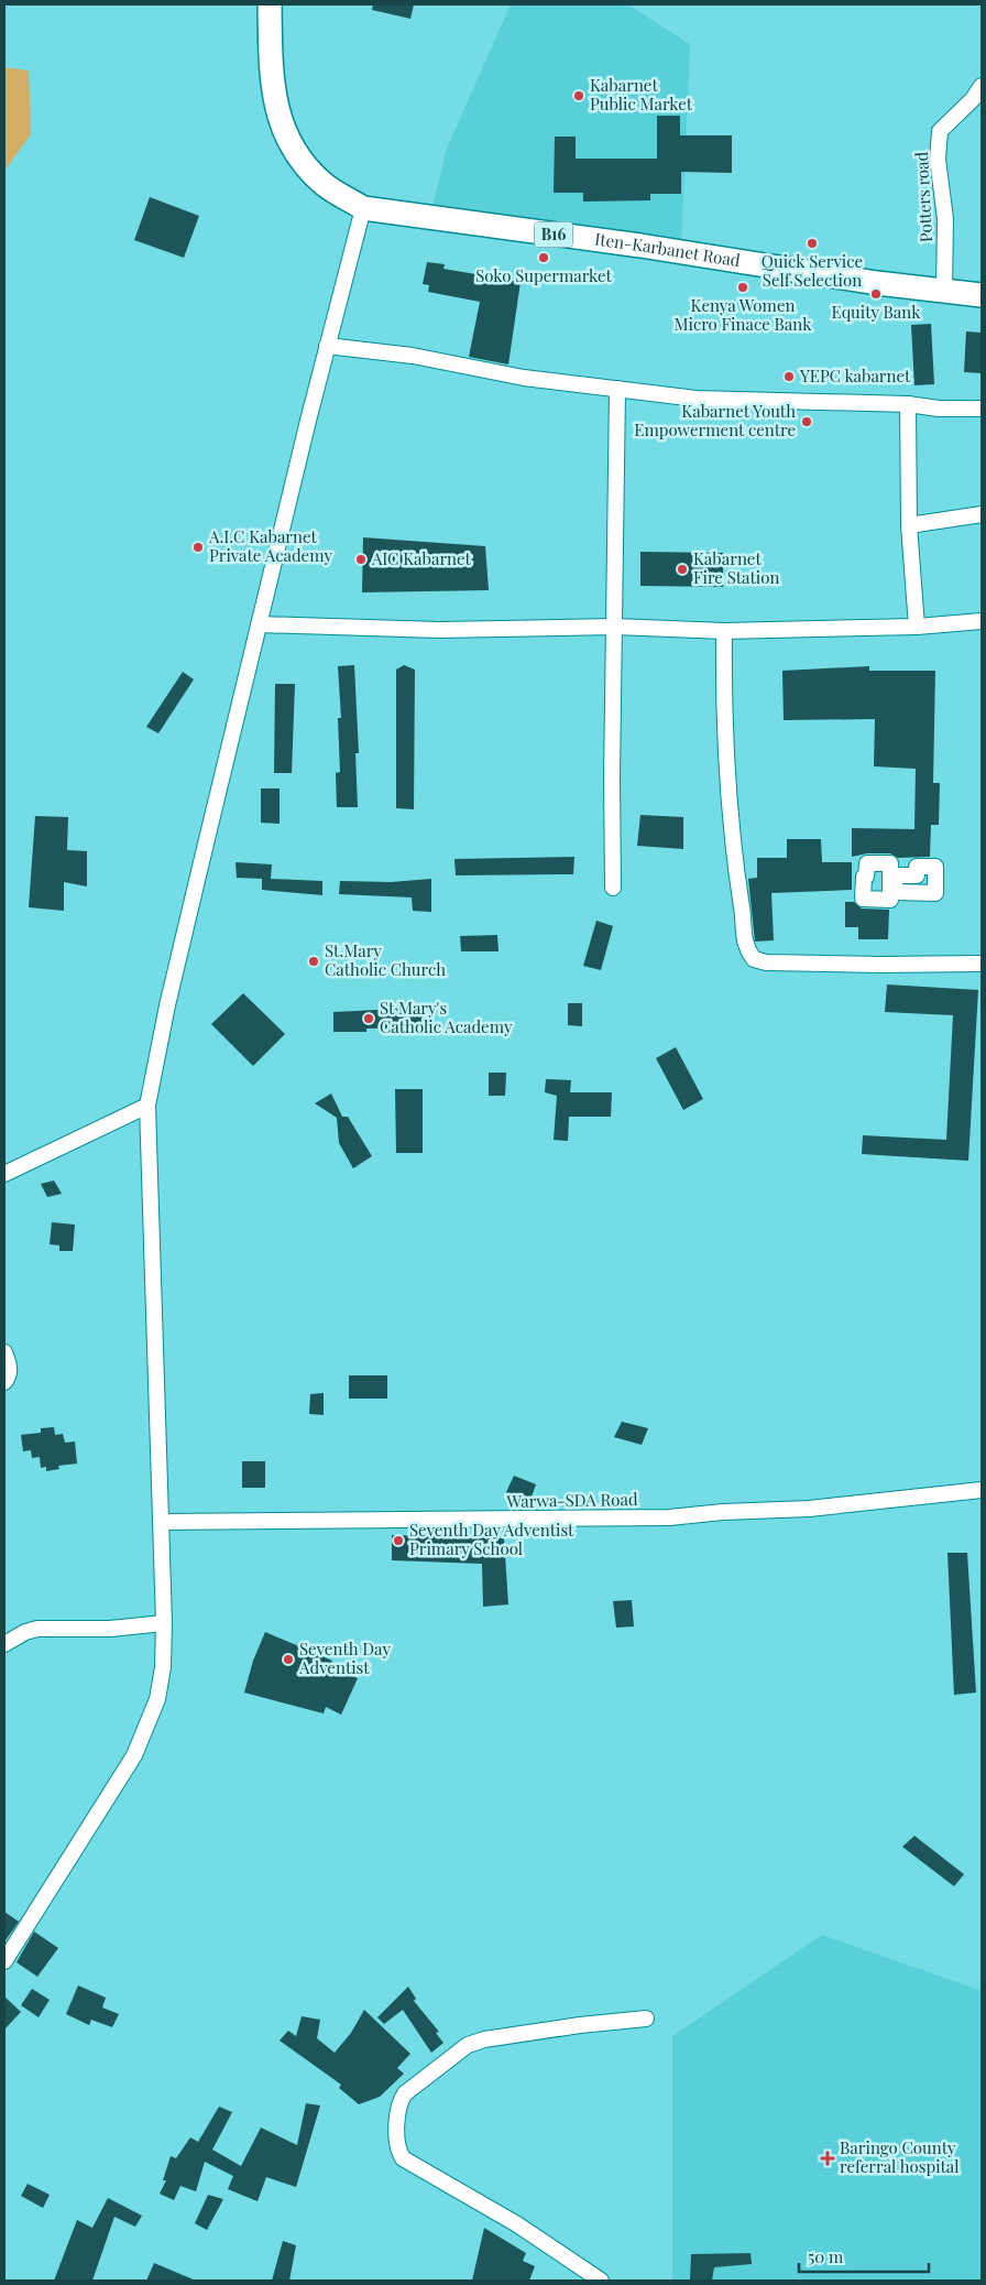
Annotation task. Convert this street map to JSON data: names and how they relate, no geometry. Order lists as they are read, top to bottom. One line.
{"streets":{"main road":["B16","Iten-Karbanet Road"],"street":["Potters road","Warwa-SDA Road"]},"crossings":[["Potters road","Iten-Karbanet Road"]],"places":{"other":["Kabarnet Public Market","Quick Service Self Selection","Soko Supermarket","Kenya Women Micro Finace Bank","Equity Bank","YEPC kabarnet","Kabarnet Youth Empowerment centre","A.I.C Kabarnet Private Academy","AIC Kabarnet","Kabarnet Fire Station","St.Mary Catholic Church","St Mary's Catholic Academy","Seventh Day Adventist Primary School","Seventh Day Adventist"],"health":["Baringo County referral hospital"]},"scale_bar":"50 m"}
